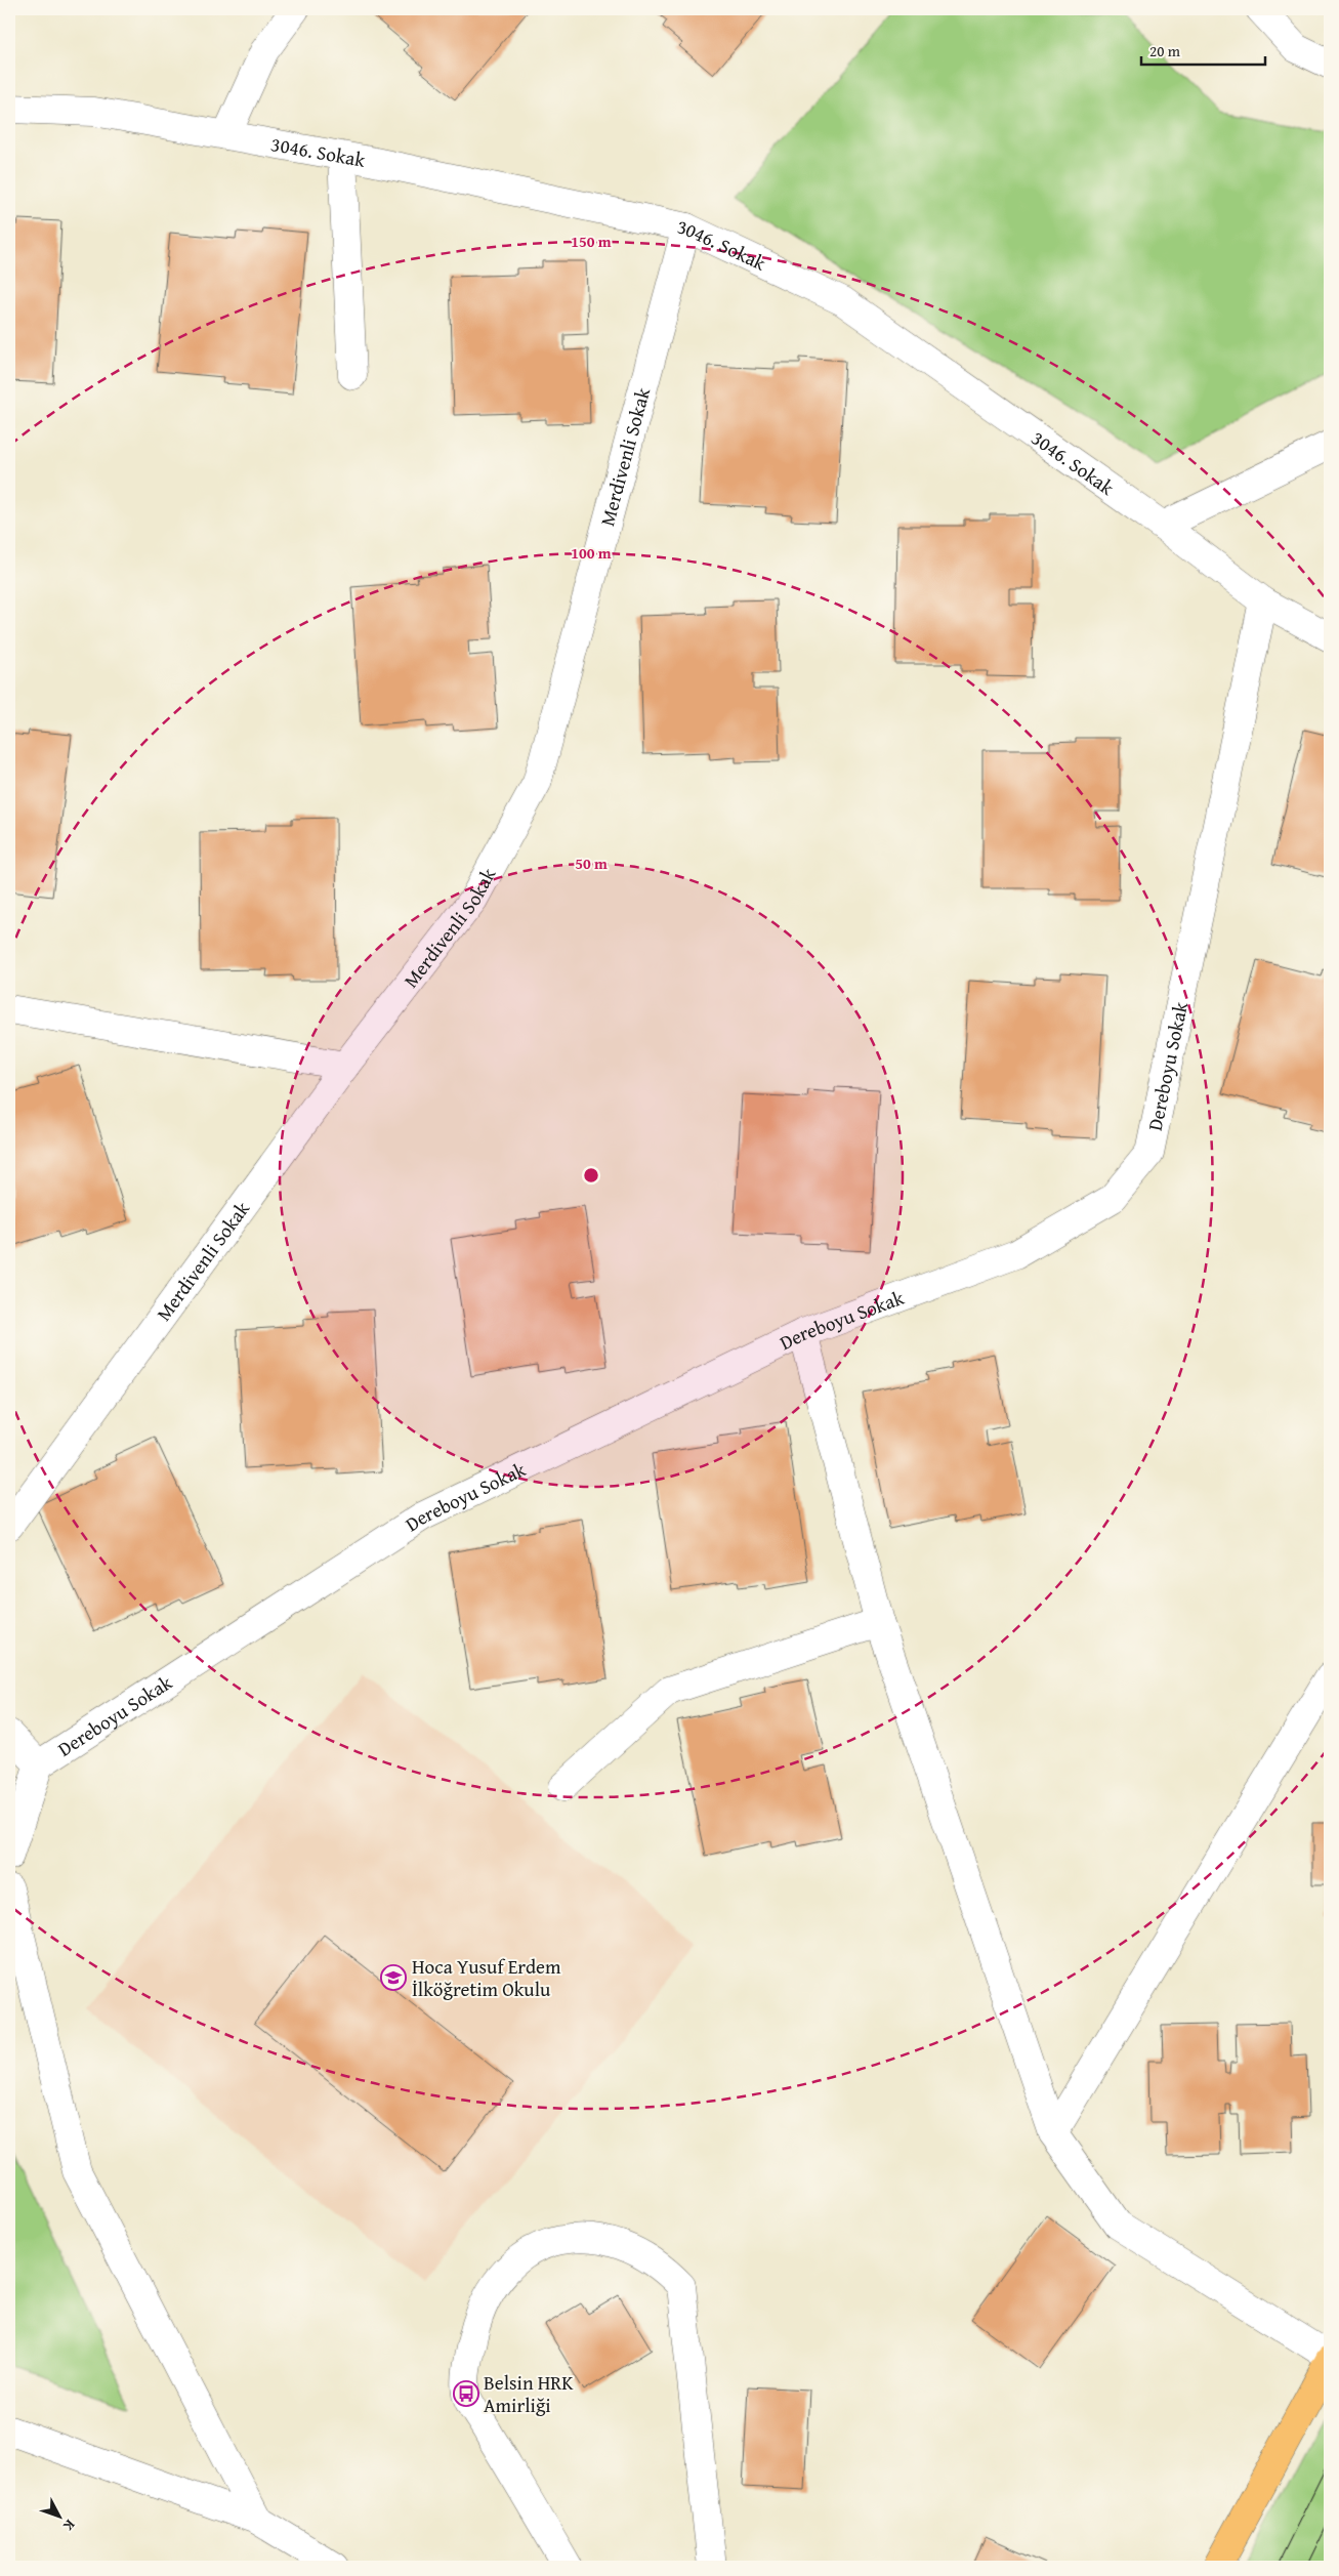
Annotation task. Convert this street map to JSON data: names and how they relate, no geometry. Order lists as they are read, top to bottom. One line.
{"streets":{"street":["3046. Sokak","Merdivenli Sokak","Dereboyu Sokak"]},"crossings":[["3046. Sokak","Merdivenli Sokak"],["3046. Sokak","Dereboyu Sokak"]],"places":{"school or university":["Hoca Yusuf Erdem İlköğretim Okulu"],"bus stop":["Belsin HRK Amirliği"]},"scale_bar":"20 m","north":"bottom right","rings":["150 m","100 m","50 m"]}
